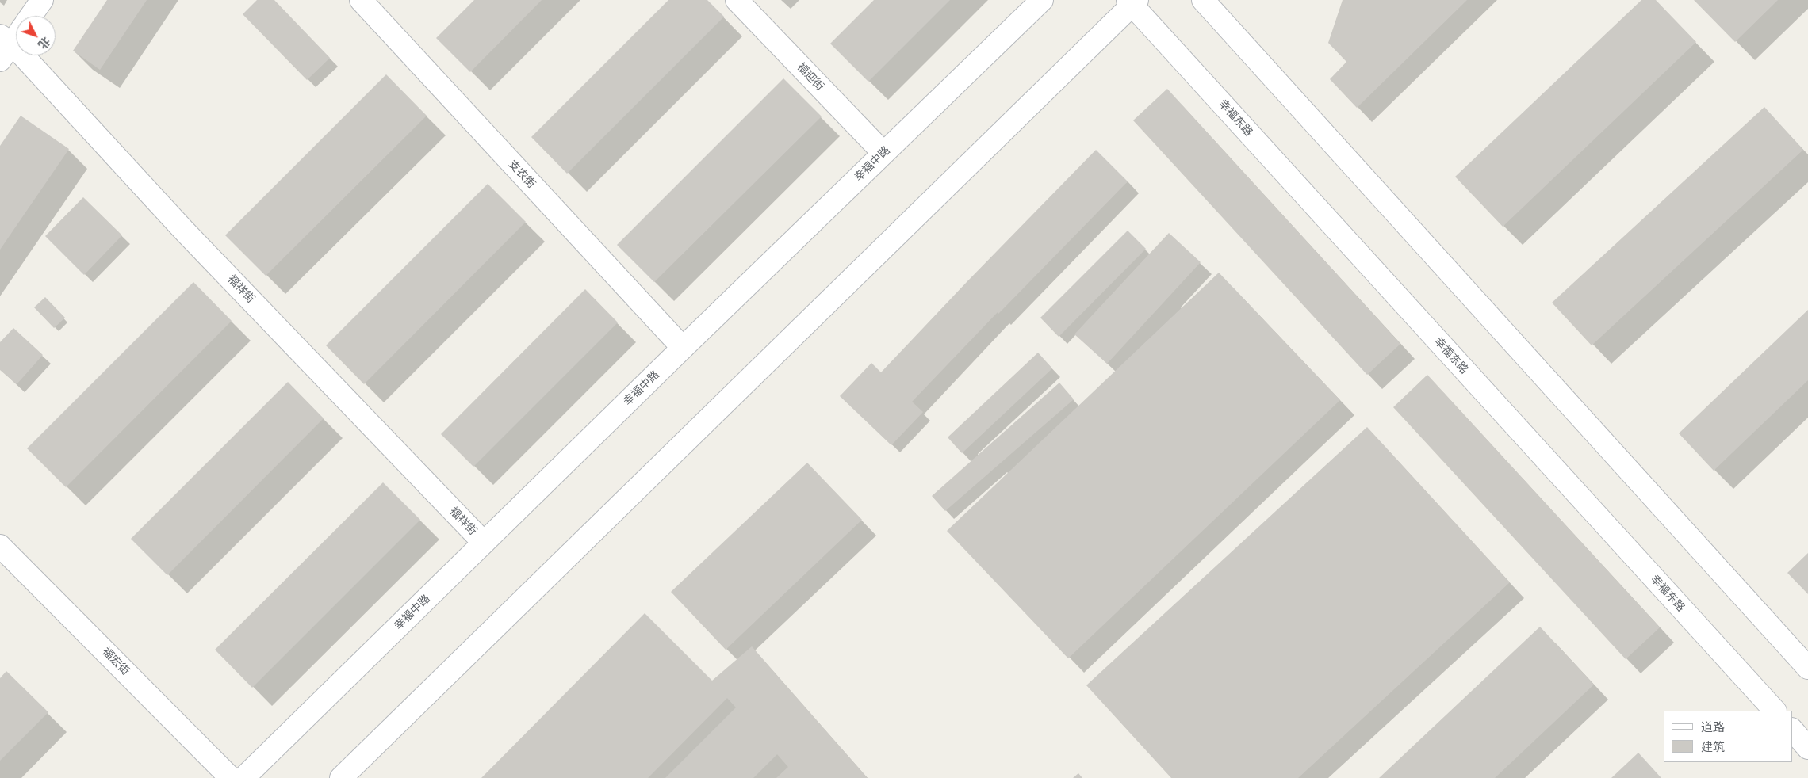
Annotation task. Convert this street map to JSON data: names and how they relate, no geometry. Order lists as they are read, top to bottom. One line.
{"streets":{"street":["福迎街","幸福东路","幸福中路","支农街","福祥街","福宏街"]},"crossings":[["福迎街","幸福中路"],["幸福中路","支农街"],["幸福中路","福祥街"]],"legend":["道路","建筑"],"north":"bottom right"}
